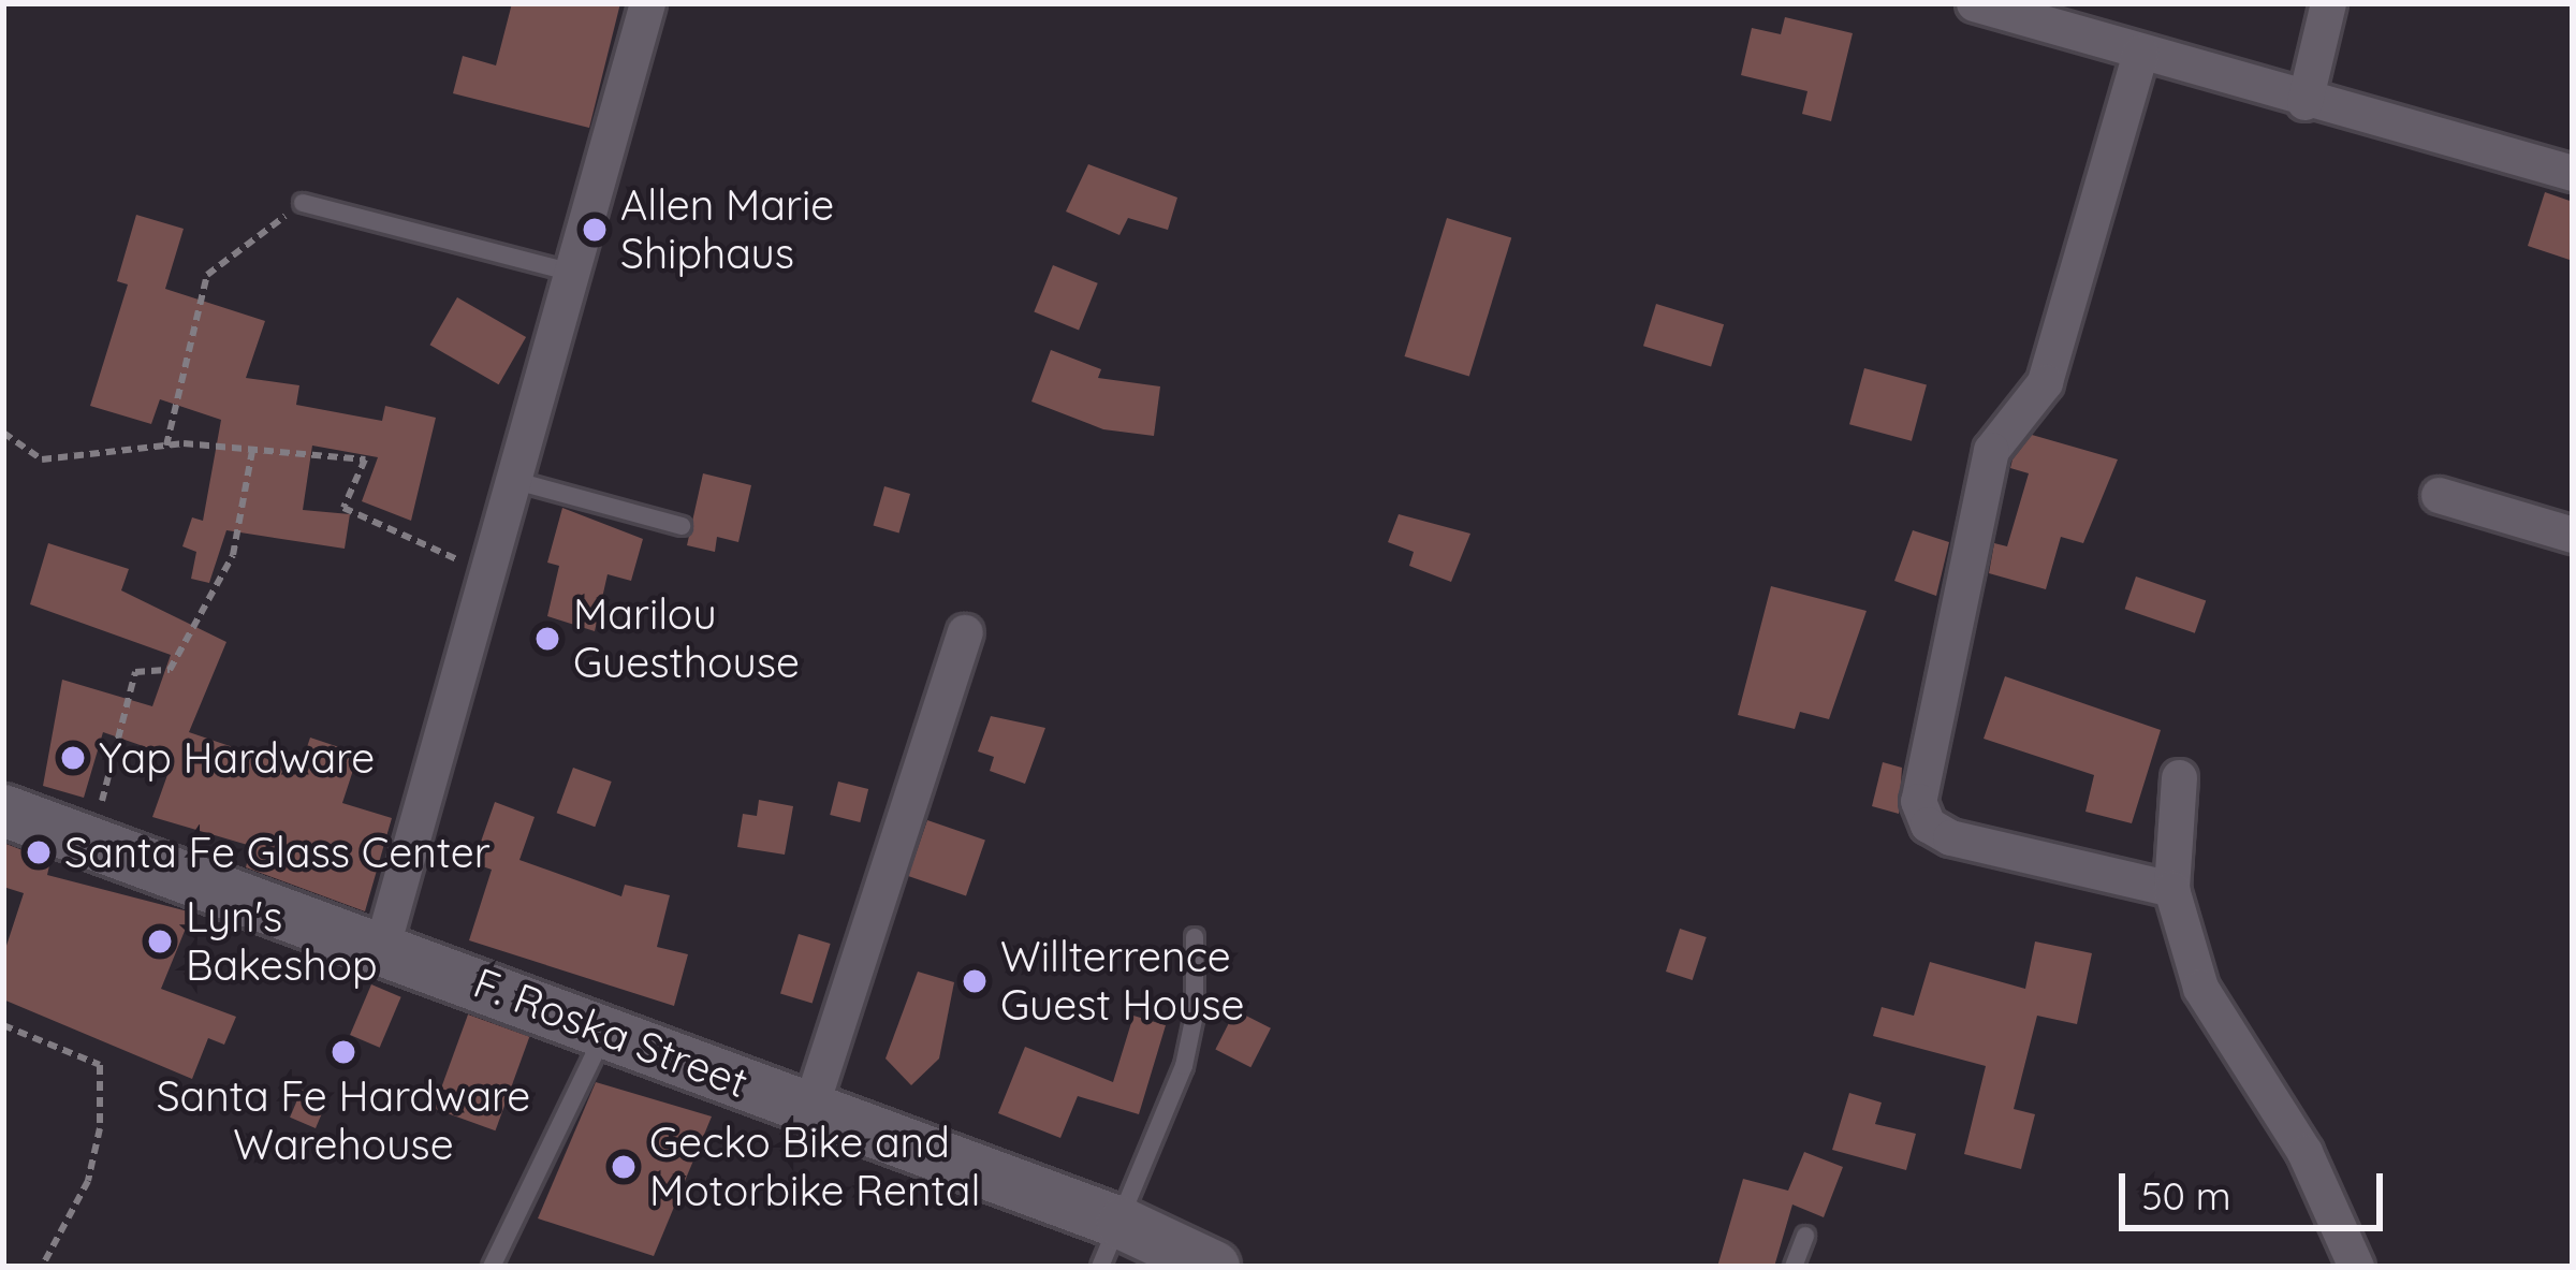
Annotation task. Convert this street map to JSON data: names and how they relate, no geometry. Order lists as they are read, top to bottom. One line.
{"streets":{"main road":["F. Roska Street"]},"places":["Allen Marie Shiphaus","Marilou Guesthouse","Yap Hardware","Santa Fe Glass Center","Lyn's Bakeshop","Willterrence Guest House","Santa Fe Hardware Warehouse","Gecko Bike and Motorbike Rental"],"scale_bar":"50 m"}
